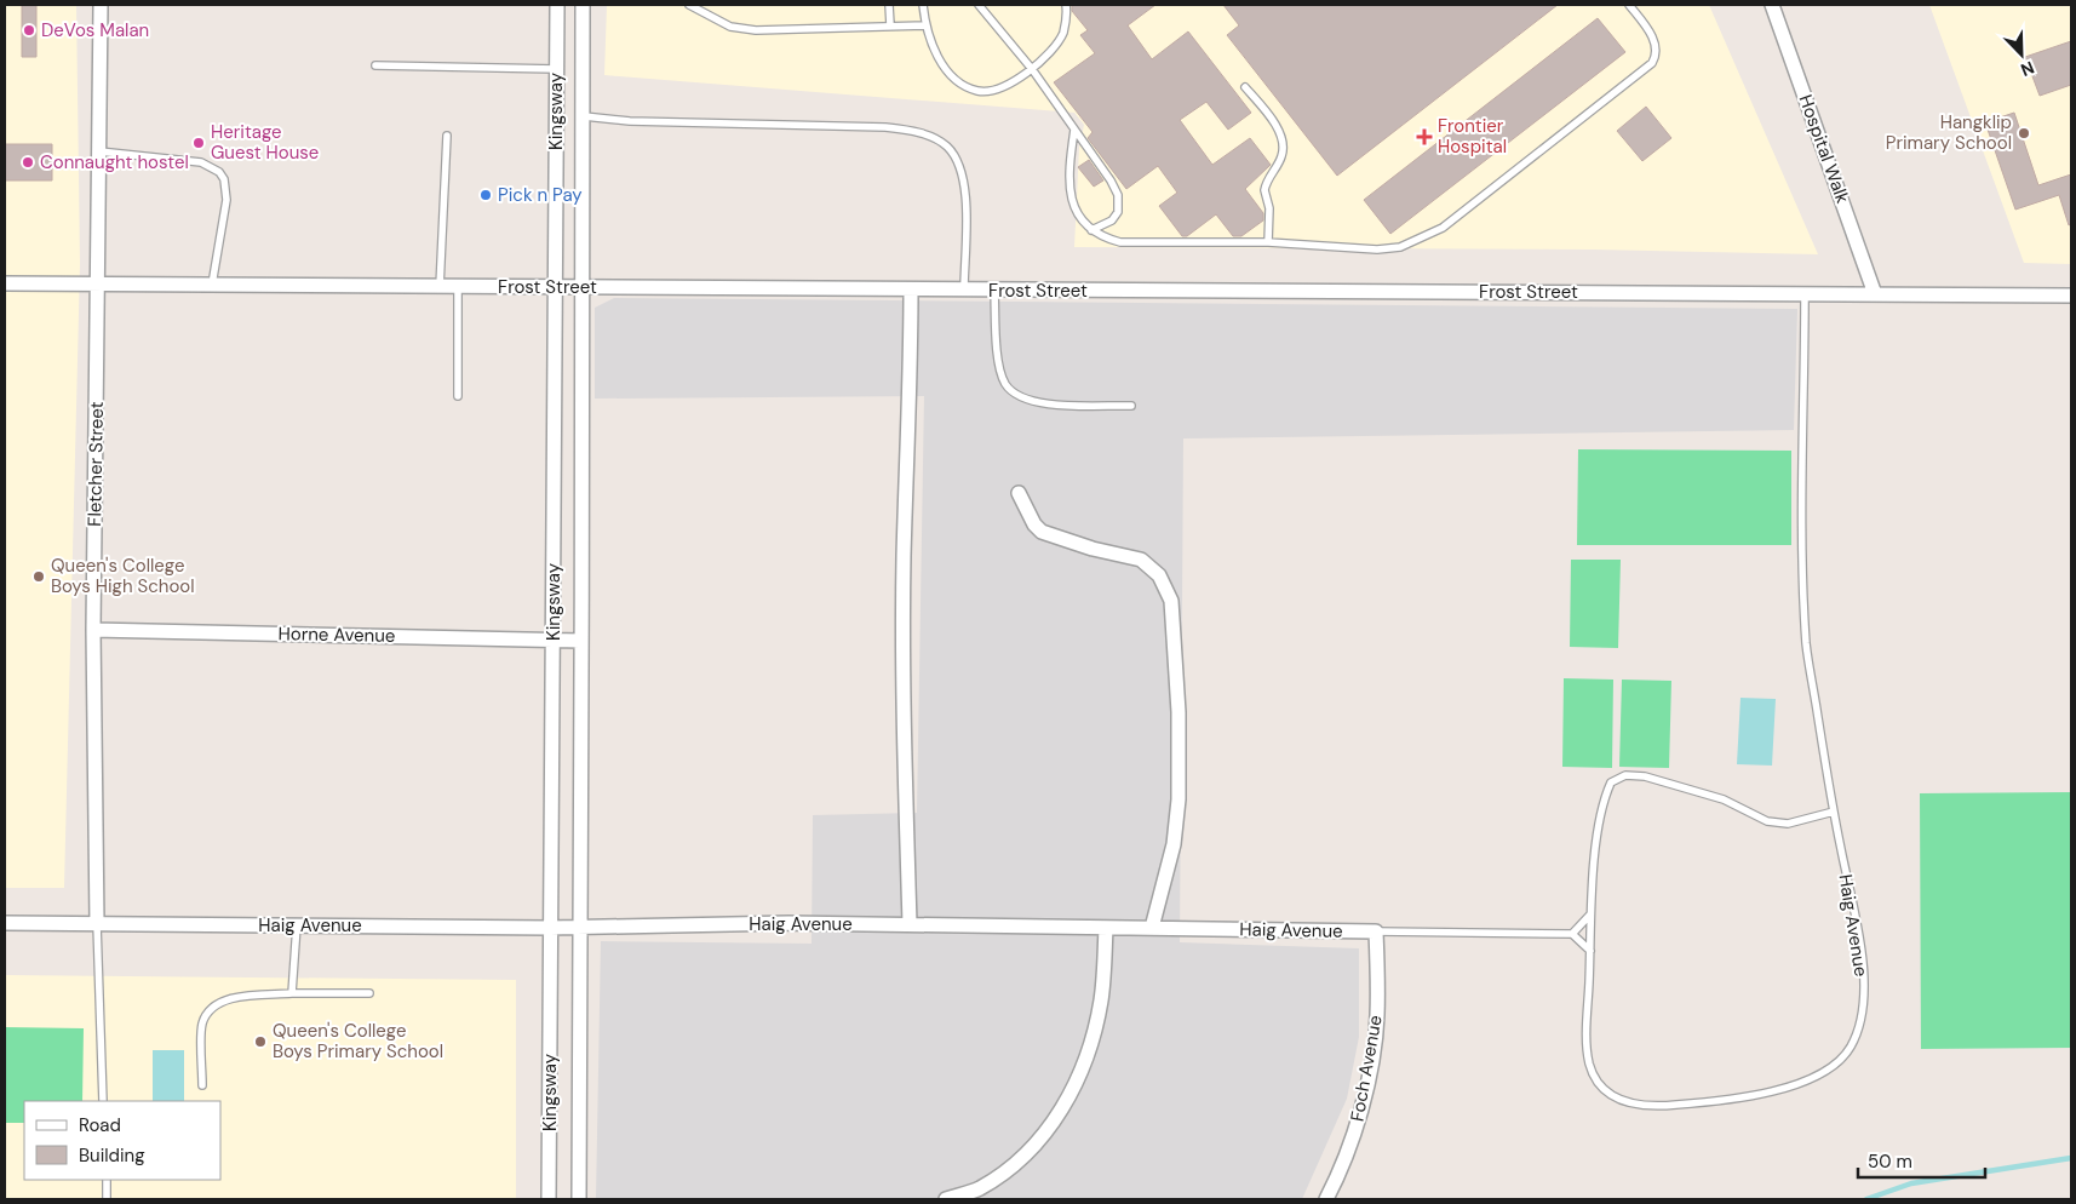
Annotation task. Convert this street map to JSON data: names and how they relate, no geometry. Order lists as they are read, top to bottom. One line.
{"streets":{"street":["Kingsway","Hospital Walk","Frost Street","Fletcher Street","Horne Avenue","Haig Avenue","Foch Avenue"]},"crossings":[["Kingsway","Frost Street"],["Kingsway","Horne Avenue"],["Kingsway","Haig Avenue"],["Hospital Walk","Frost Street"],["Frost Street","Fletcher Street"],["Frost Street","Haig Avenue"],["Fletcher Street","Horne Avenue"],["Fletcher Street","Haig Avenue"],["Haig Avenue","Foch Avenue"]],"places":{"other":["DeVos Malan","Hangklip Primary School","Heritage Guest House","Connaught hostel","Pick n Pay","Queen's College Boys High School","Queen's College Boys Primary School"],"health":["Frontier Hospital"]},"legend":["Road","Building"],"scale_bar":"50 m","north":"bottom right"}
